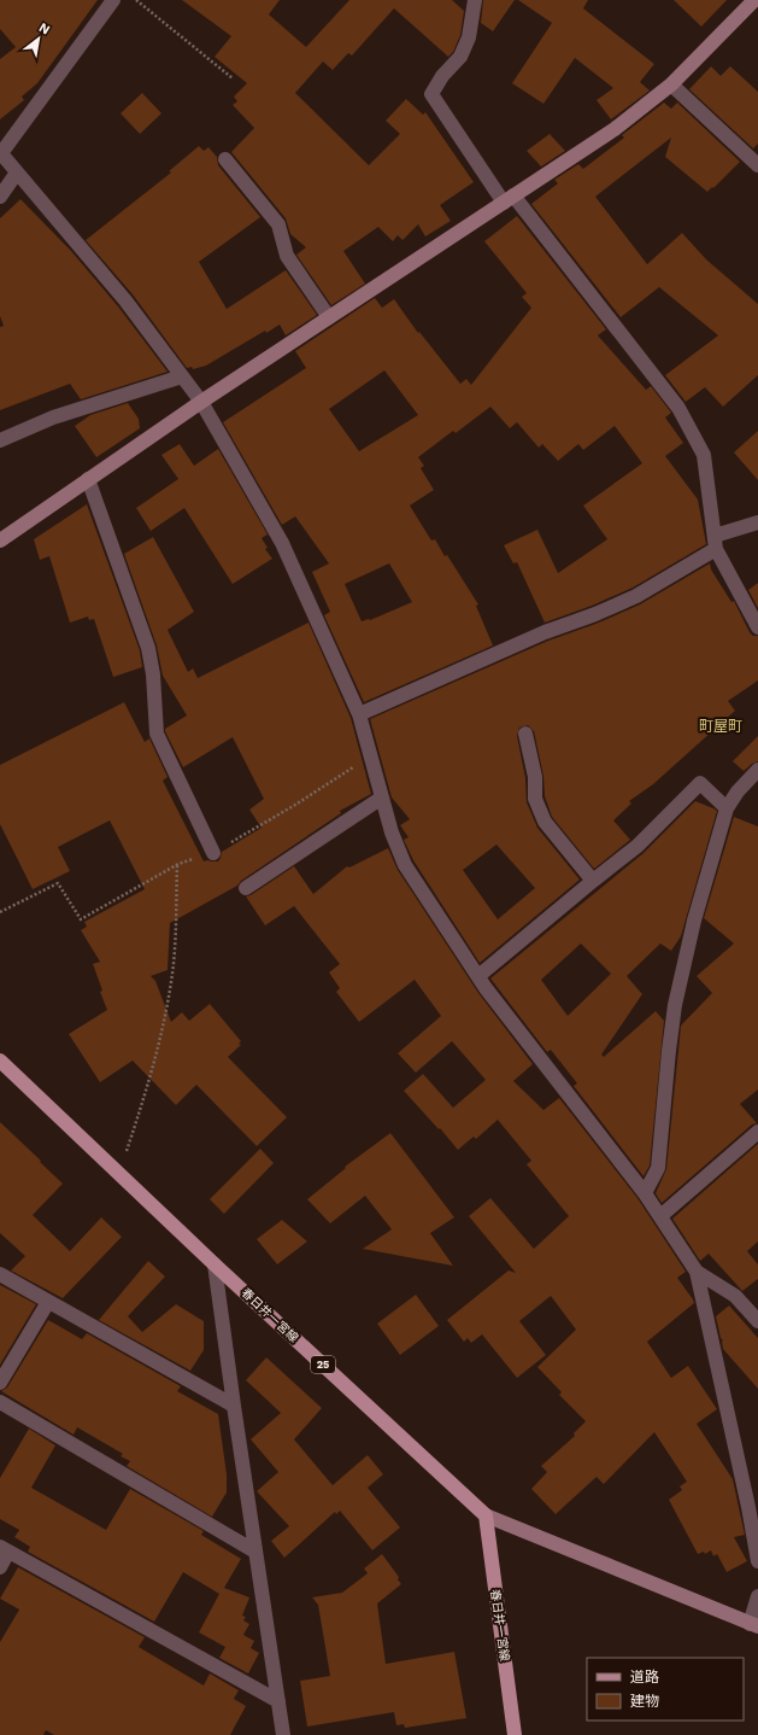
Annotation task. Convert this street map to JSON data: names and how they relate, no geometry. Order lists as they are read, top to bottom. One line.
{"streets":{"main road":["春日井一宮線","25"]},"districts":["町屋町"],"legend":["道路","建物"],"north":"top right"}
